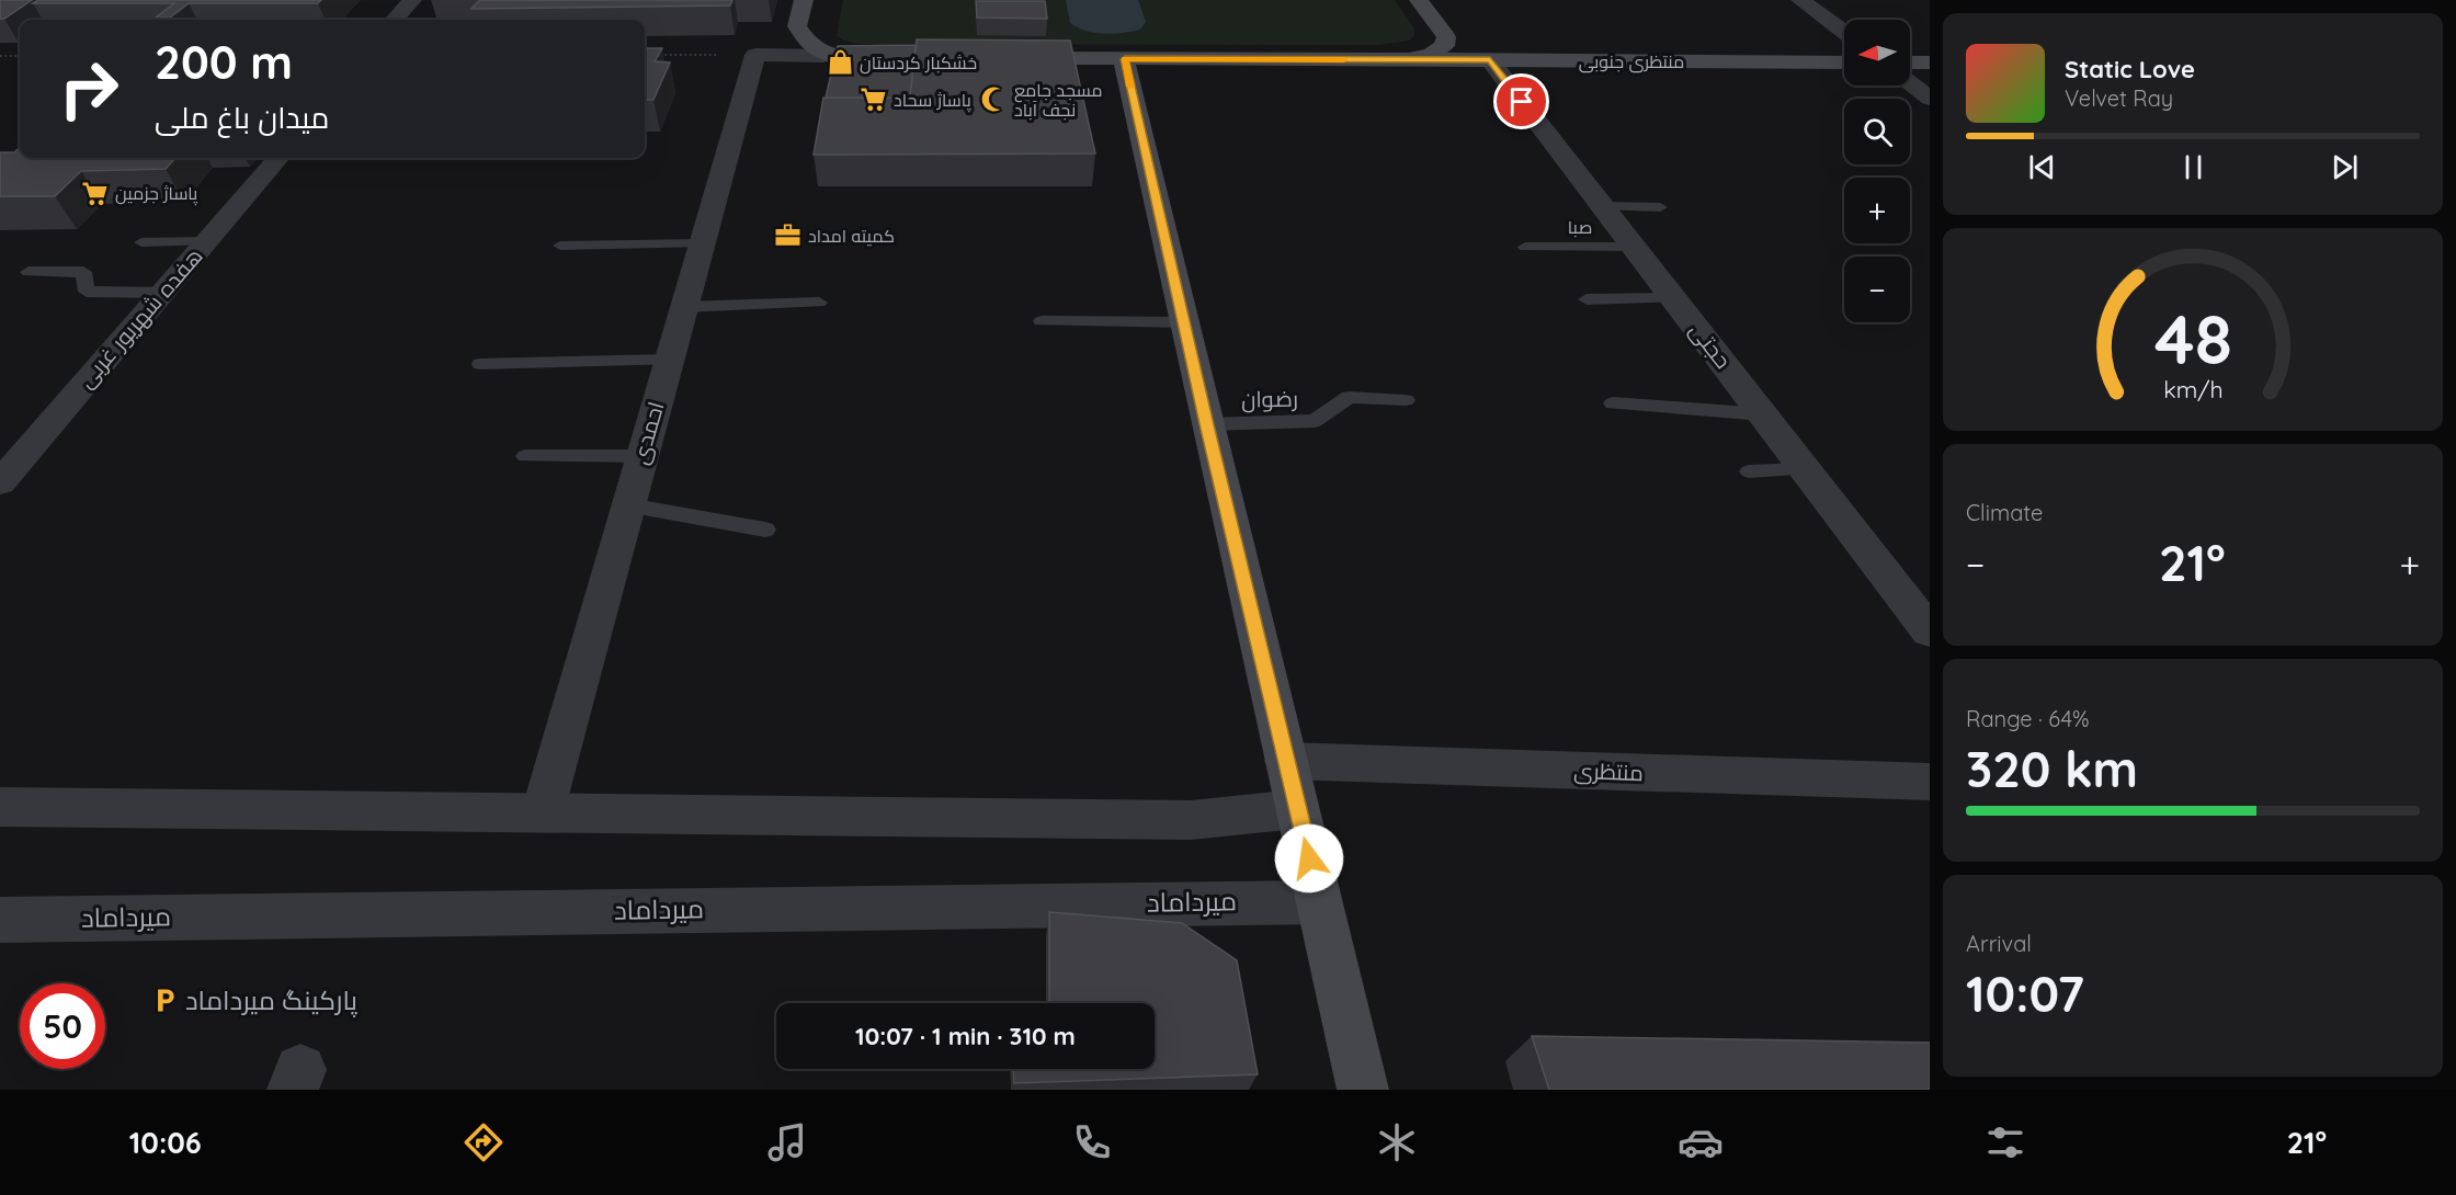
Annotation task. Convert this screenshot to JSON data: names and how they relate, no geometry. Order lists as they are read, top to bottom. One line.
{"streets":{"main road":["منتظری جنوبی"],"street":["هفده شهریور غربی","حجتی","احمدی","منتظری","میرداماد"],"lane":["صبا","رضوان"]},"crossings":[["منتظری جنوبی","حجتی"],["صبا","حجتی"]],"places":{"shop":["خشکبار کردستان"],"supermarket":["پاساژ سحاد","پاساژ جزمین"],"mosque":["مسجد جامع نجف آباد"],"office":["کمیته امداد"],"parking":["پارکینگ میرداماد"]},"north":"left","page":{"map_buttons":["+","−"],"turn":["200 m","میدان باغ ملی"],"song":["Static Love","Velvet Ray"],"tile":["Climate",["Range · 64%","320 km"],["Arrival","10:07"]],"heat":["−","21°","+"],"limit":"50","trip":"10:07 · 1 min · 310 m","tabs":["10:06","21°"],"gauge":["48","km/h"]}}
